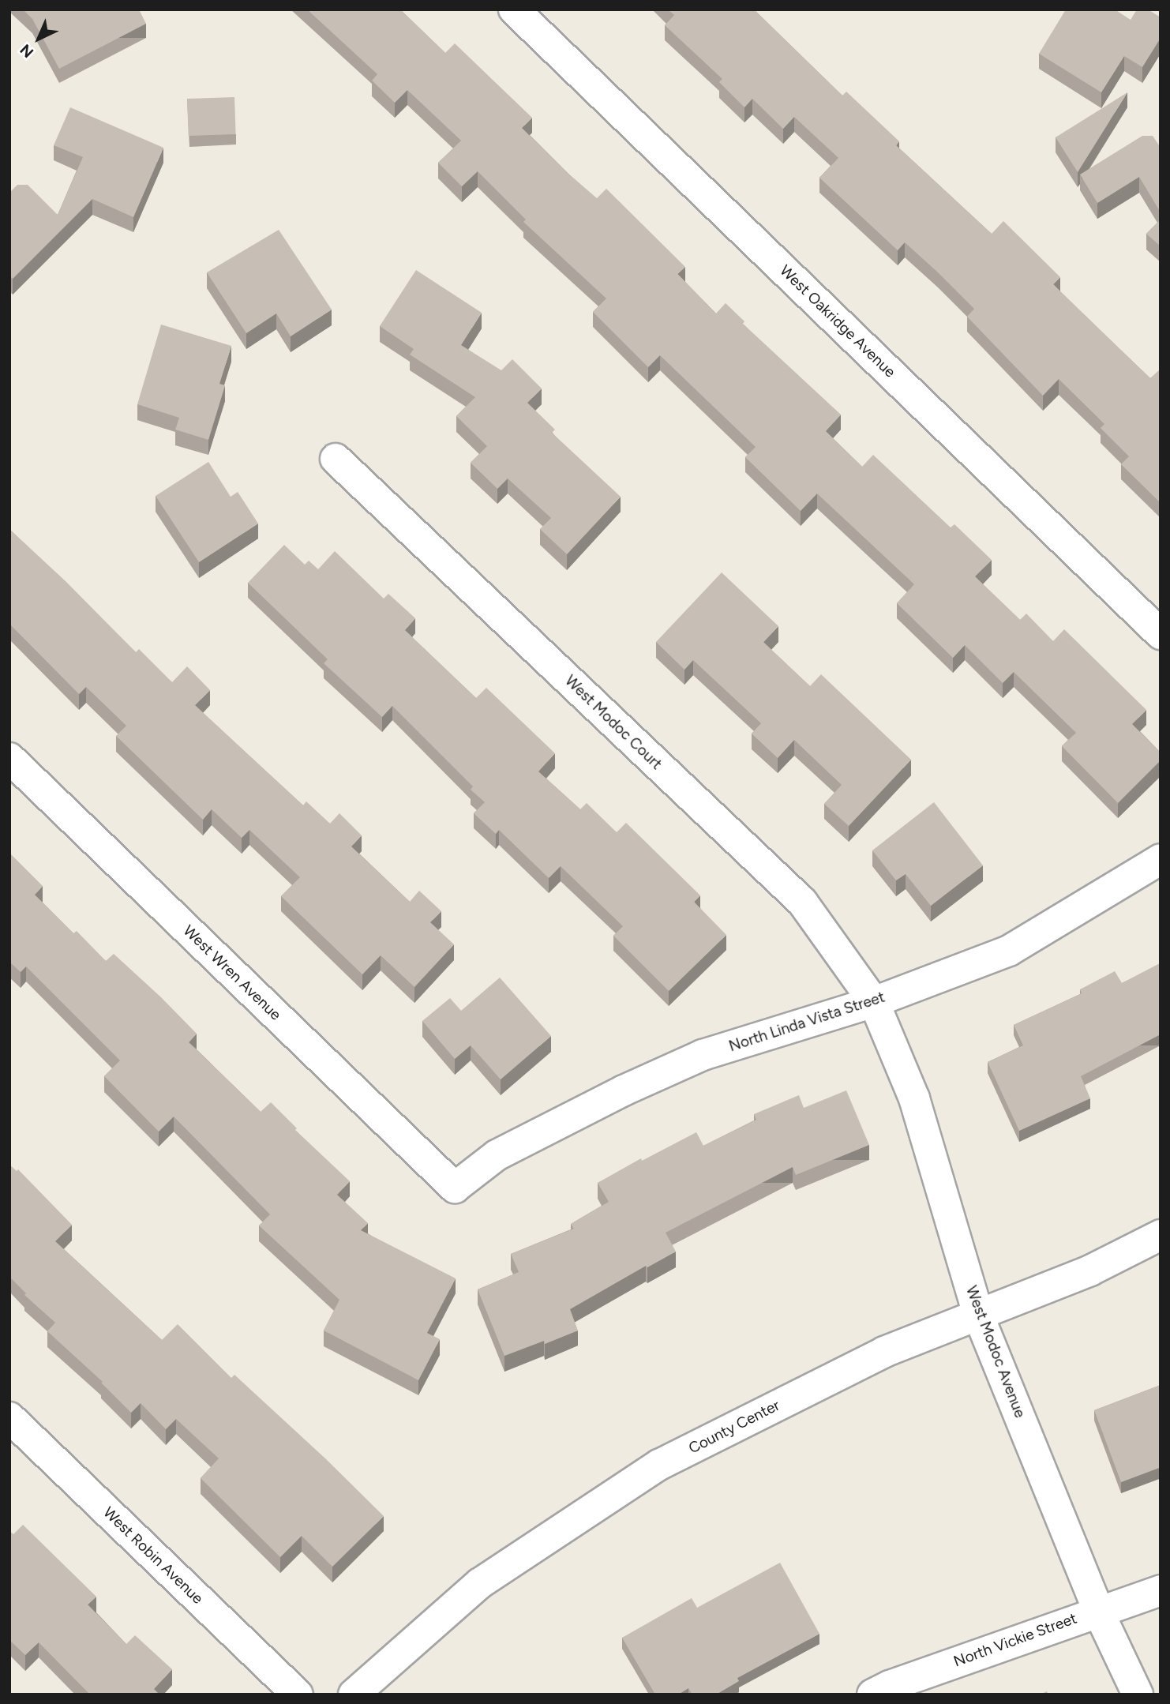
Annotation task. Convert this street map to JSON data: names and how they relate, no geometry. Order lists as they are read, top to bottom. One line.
{"streets":{"street":["West Oakridge Avenue","West Modoc Court","West Wren Avenue","North Linda Vista Street","West Modoc Avenue","County Center","West Robin Avenue","North Vickie Street"]},"crossings":[["West Modoc Court","North Linda Vista Street"],["West Modoc Court","West Modoc Avenue"],["West Wren Avenue","North Linda Vista Street"],["North Linda Vista Street","West Modoc Avenue"],["West Modoc Avenue","County Center"],["West Modoc Avenue","North Vickie Street"]],"north":"bottom left"}
